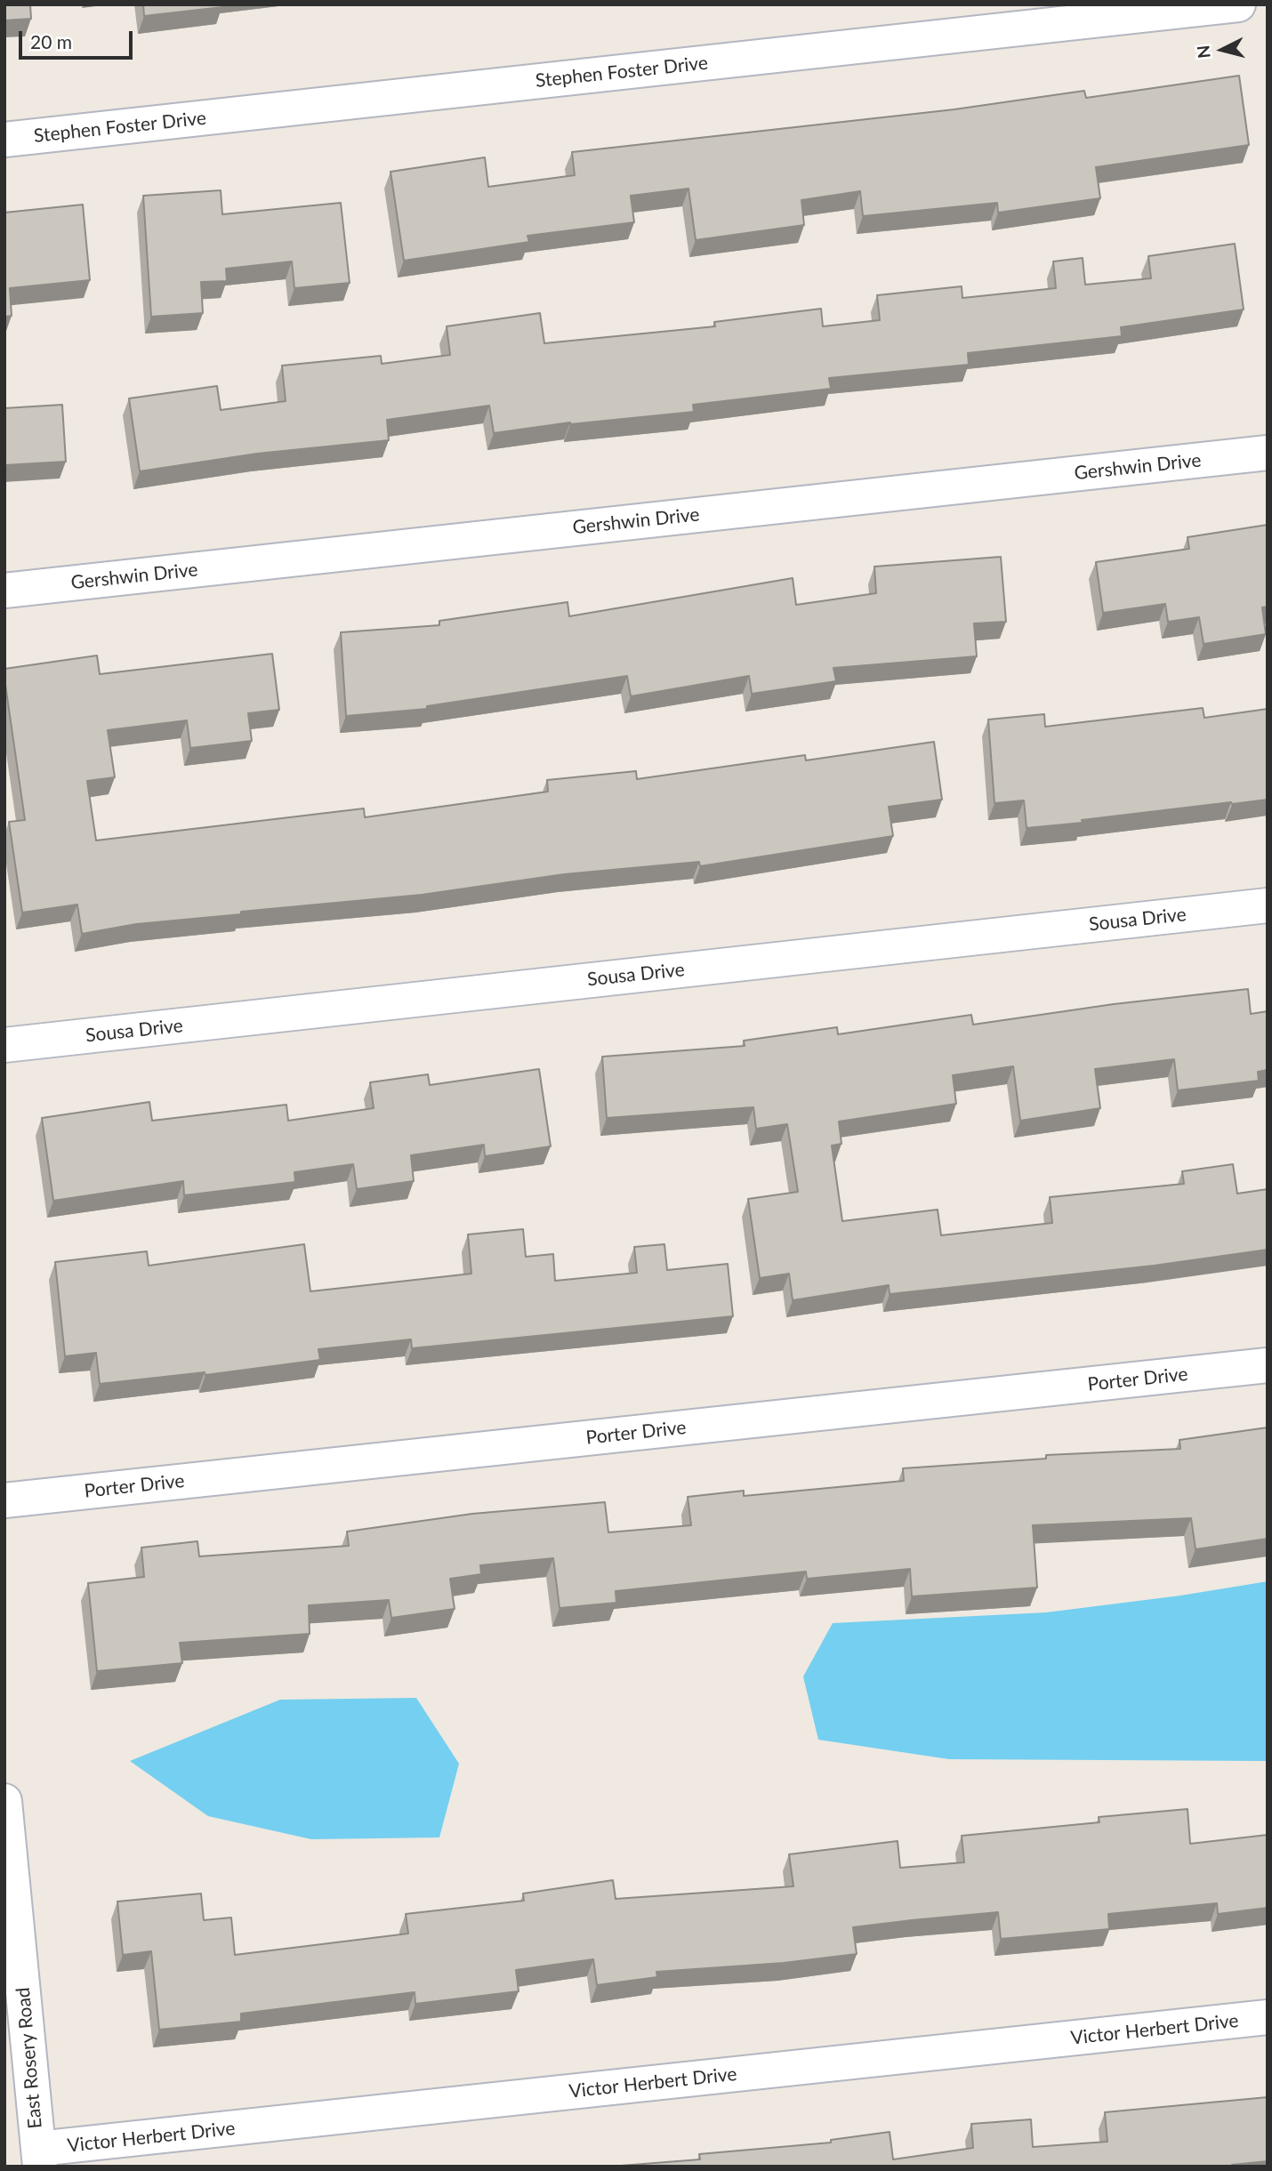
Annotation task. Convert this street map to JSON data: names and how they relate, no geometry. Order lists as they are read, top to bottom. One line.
{"streets":{"street":["Stephen Foster Drive","Gershwin Drive","Sousa Drive","Porter Drive","Victor Herbert Drive","East Rosery Road"]},"crossings":[["Victor Herbert Drive","East Rosery Road"]],"scale_bar":"20 m","north":"left"}
